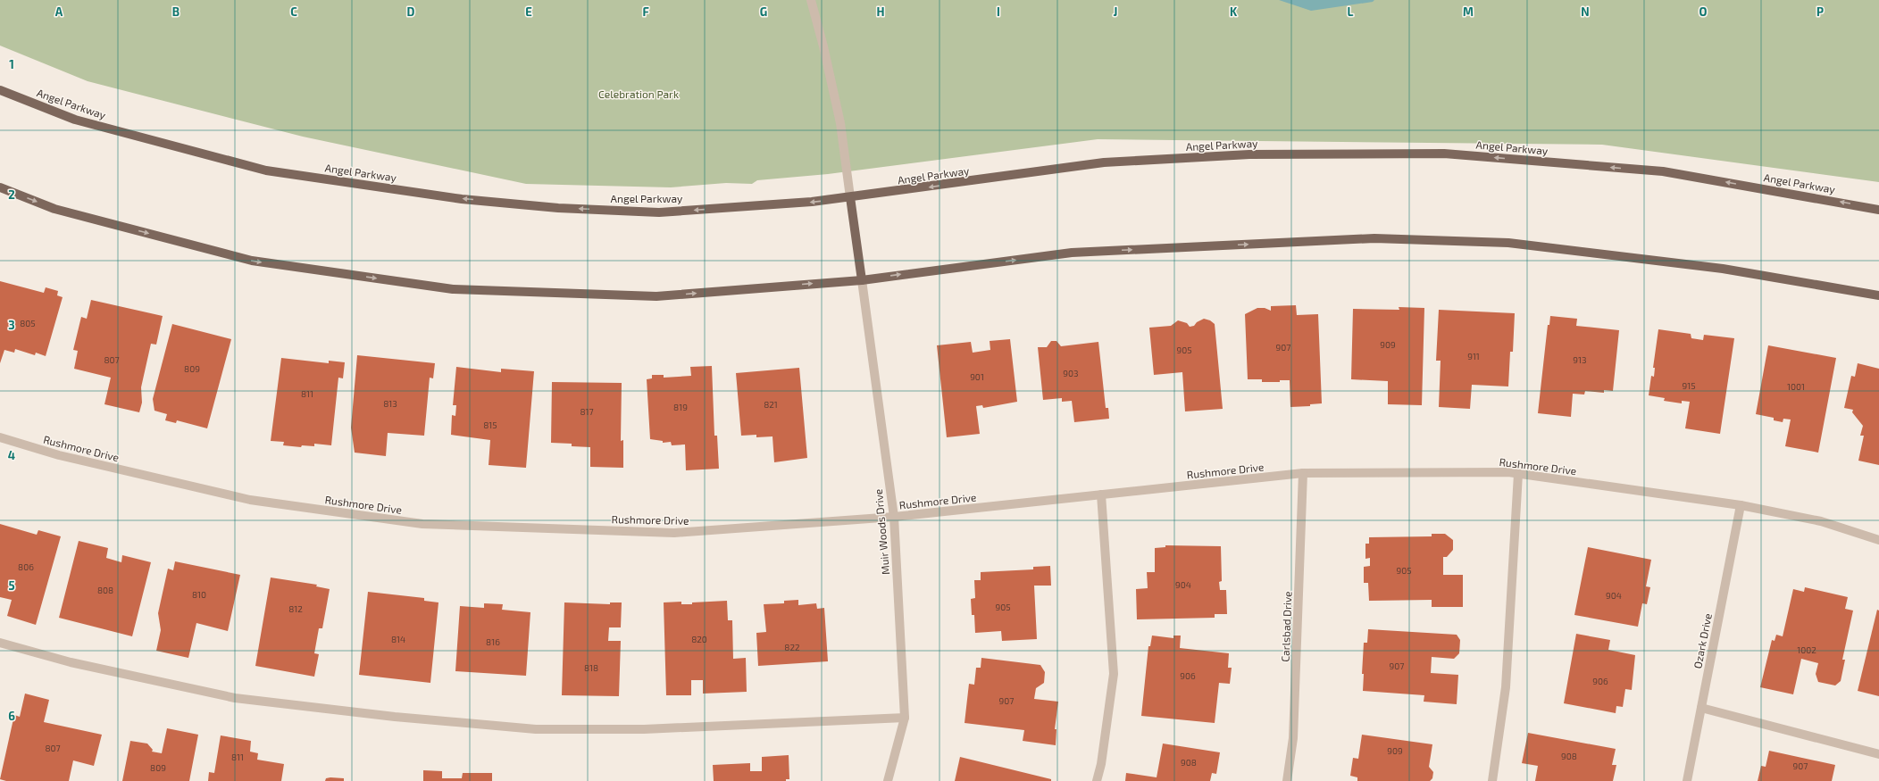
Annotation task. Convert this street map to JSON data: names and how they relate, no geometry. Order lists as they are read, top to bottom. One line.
{"streets":{"main road":["Angel Parkway"],"street":["Rushmore Drive","Muir Woods Drive","Carlsbad Drive","Ozark Drive"]},"crossings":[["Rushmore Drive","Muir Woods Drive"],["Rushmore Drive","Carlsbad Drive"],["Rushmore Drive","Ozark Drive"]],"one_way":["Angel Parkway"],"parks":["Celebration Park"],"house_numbers":["805","909","907","905","911","807","913","809","903","901","915","1001","811","813","821","819","817","815","806","905","904","808","810","904","905","812","814","820","816","822","1002","907","818","906","906","907","807","909","908","811","908","907","809"],"grid":{"columns":["A","B","C","D","E","F","G","H","I","J","K","L","M","N","O","P"],"rows":["1","2","3","4","5","6"]}}
